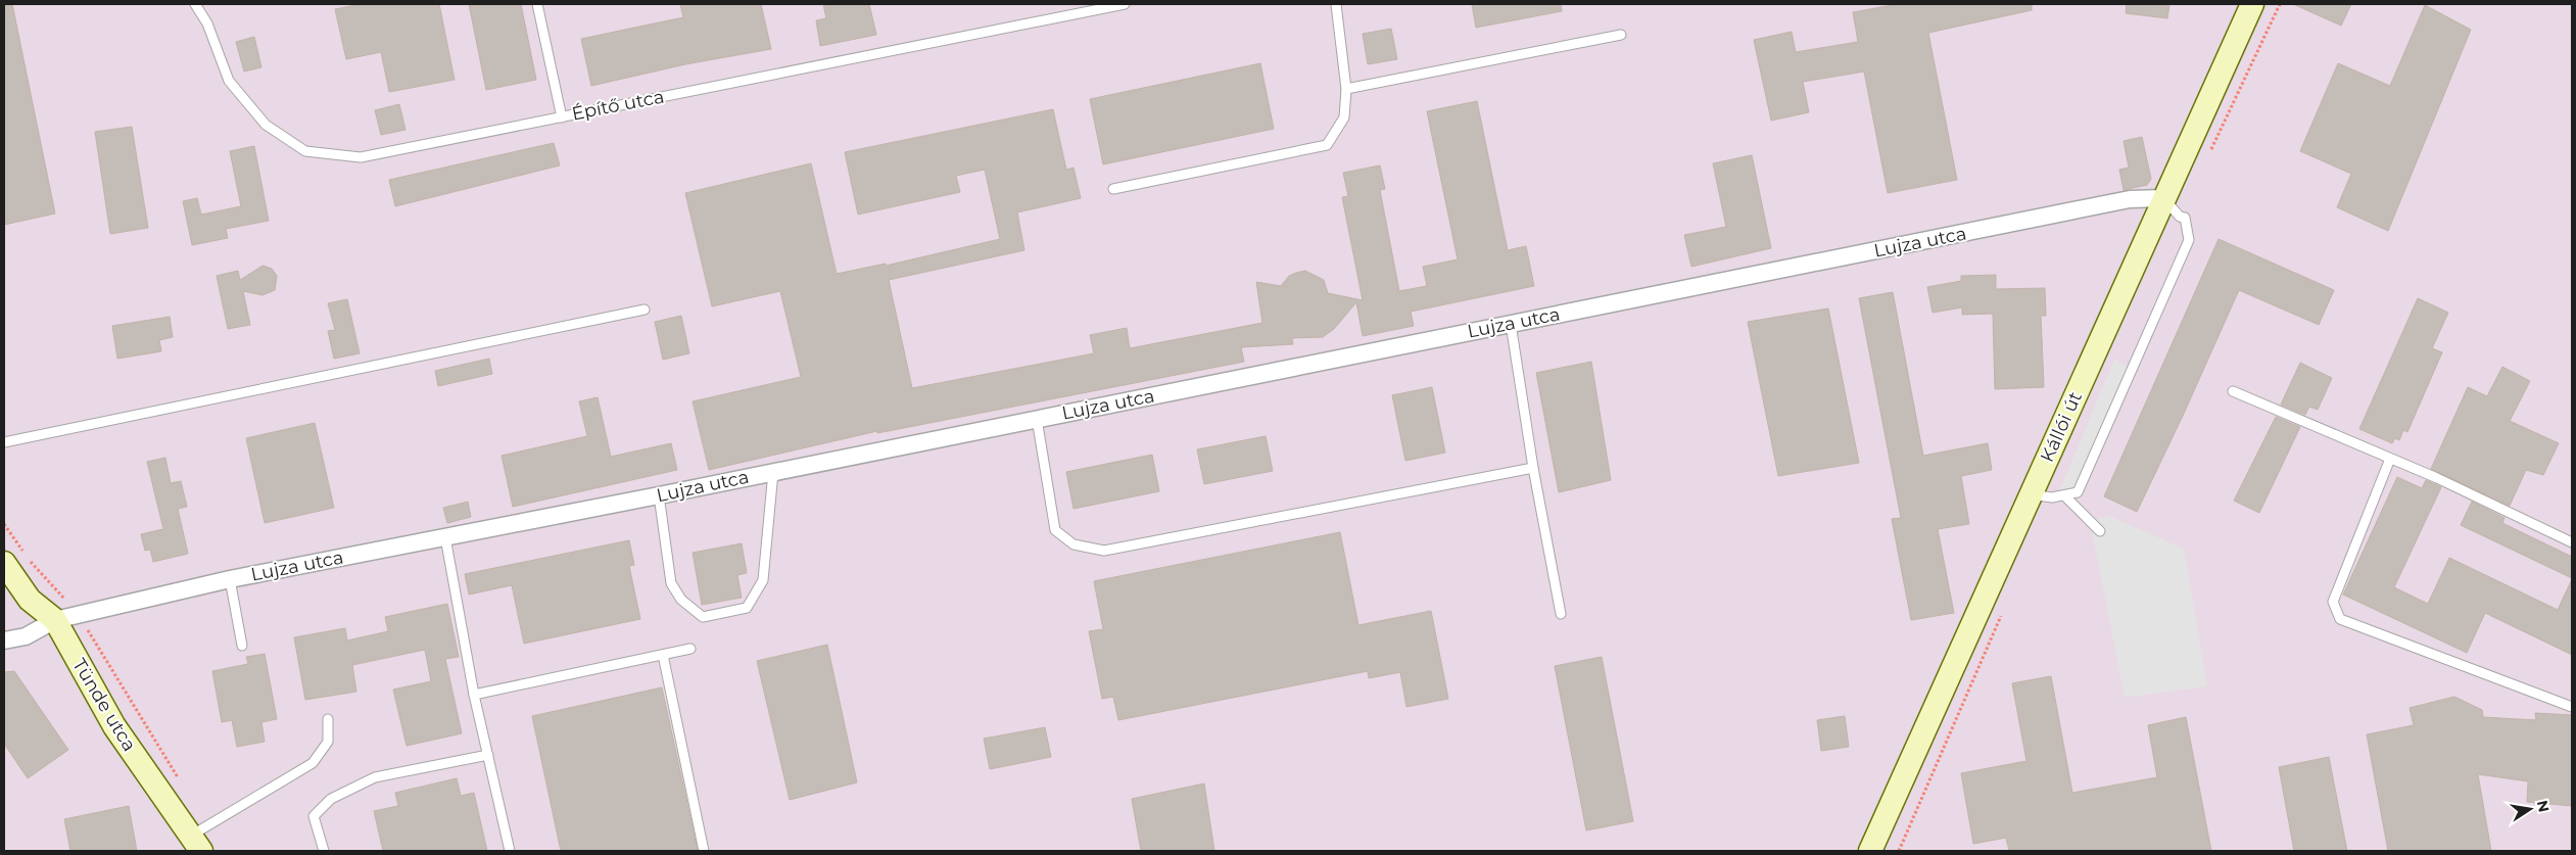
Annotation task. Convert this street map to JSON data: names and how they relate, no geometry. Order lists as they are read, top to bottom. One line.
{"streets":{"main road":["Kállói út","Tünde utca"],"street":["Lujza utca"],"lane":["Építő utca"]},"crossings":[["Lujza utca","Kállói út"],["Lujza utca","Tünde utca"]],"north":"right"}
